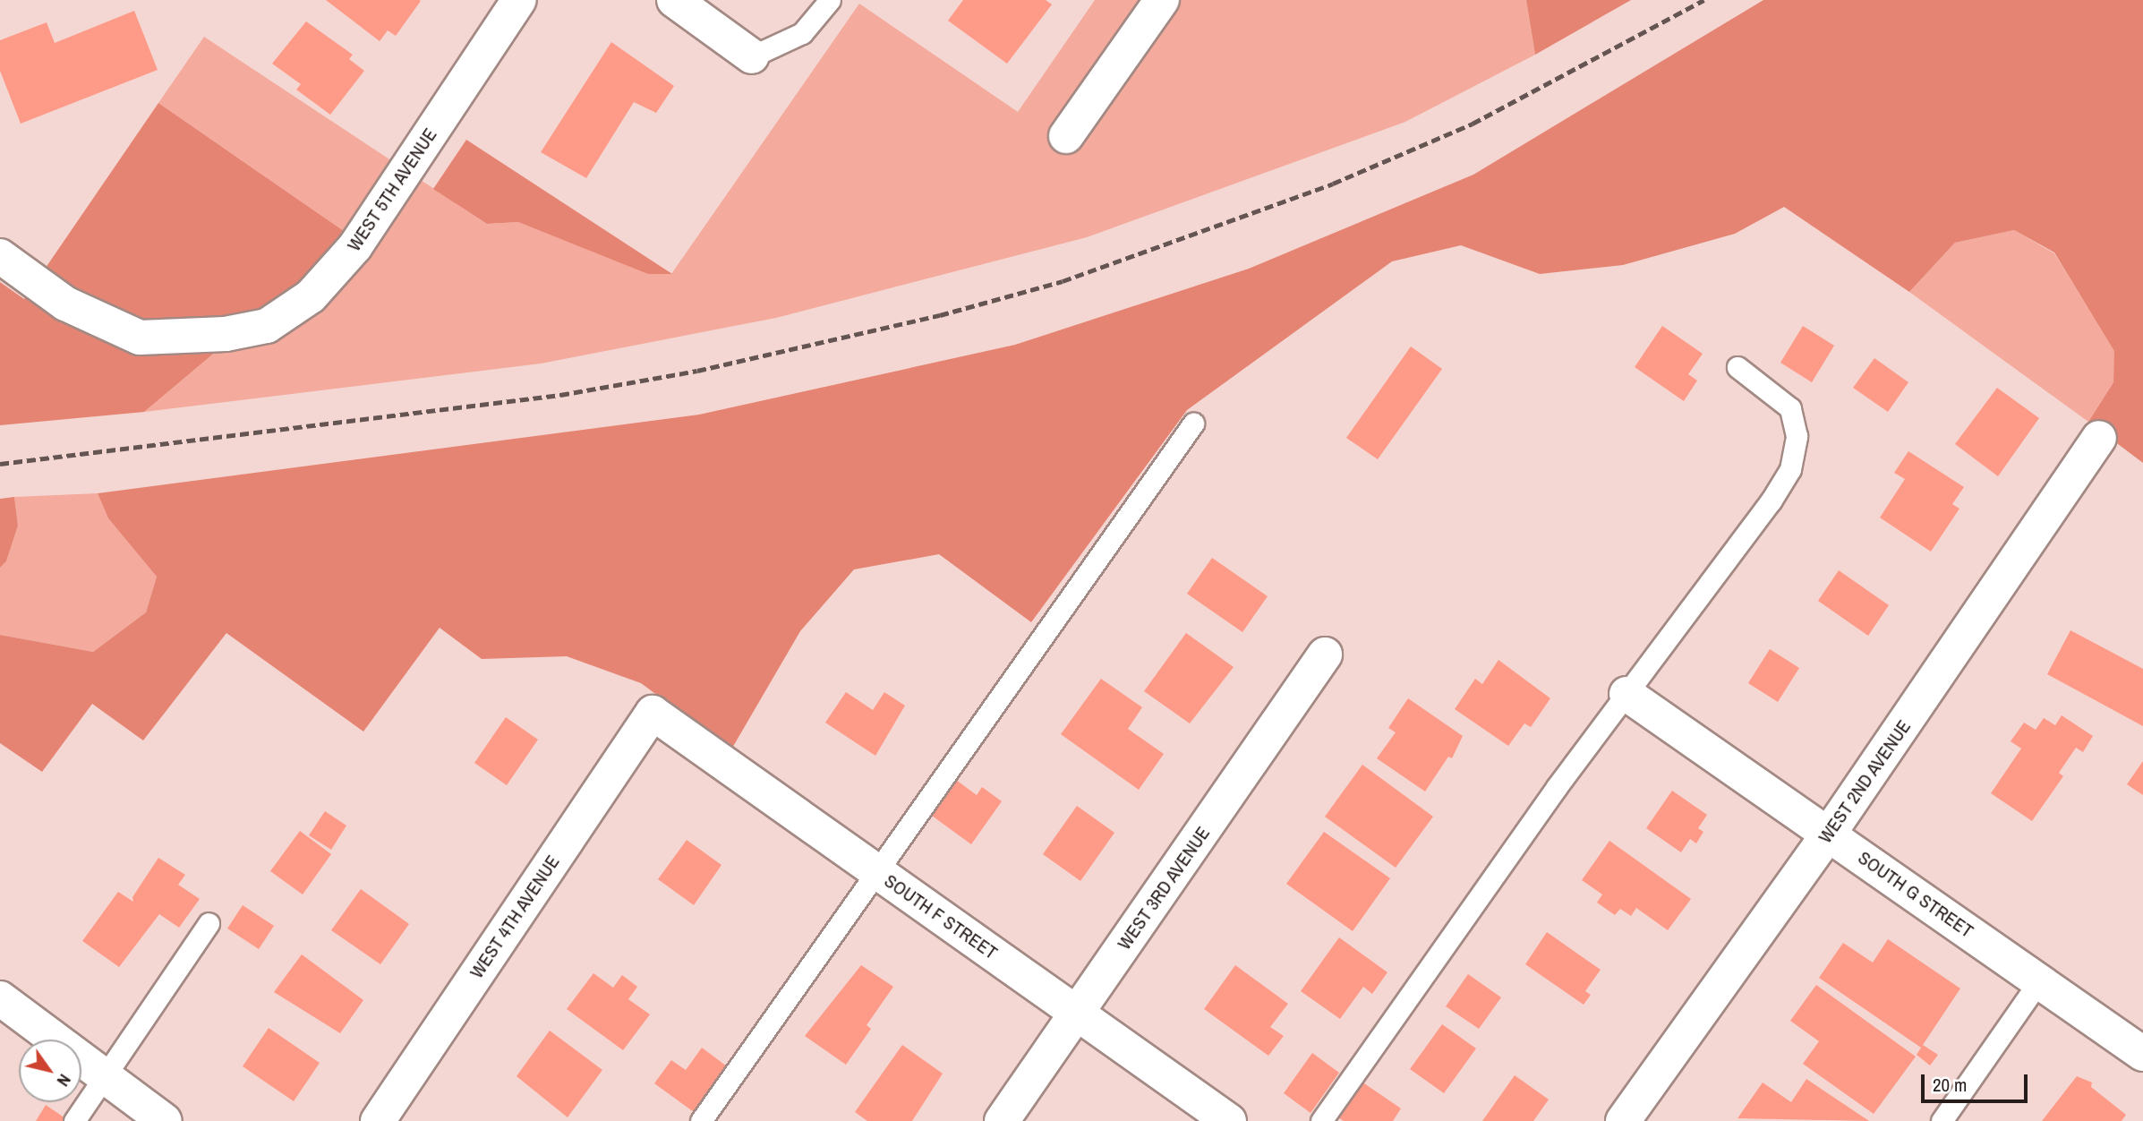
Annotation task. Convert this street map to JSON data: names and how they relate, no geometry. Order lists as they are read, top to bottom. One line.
{"streets":{"street":["WEST 5TH AVENUE","WEST 2ND AVENUE","WEST 3RD AVENUE","SOUTH G STREET","WEST 4TH AVENUE","SOUTH F STREET"]},"crossings":[["WEST 2ND AVENUE","SOUTH G STREET"],["WEST 3RD AVENUE","SOUTH F STREET"],["WEST 4TH AVENUE","SOUTH F STREET"]],"scale_bar":"20 m","north":"bottom right"}
